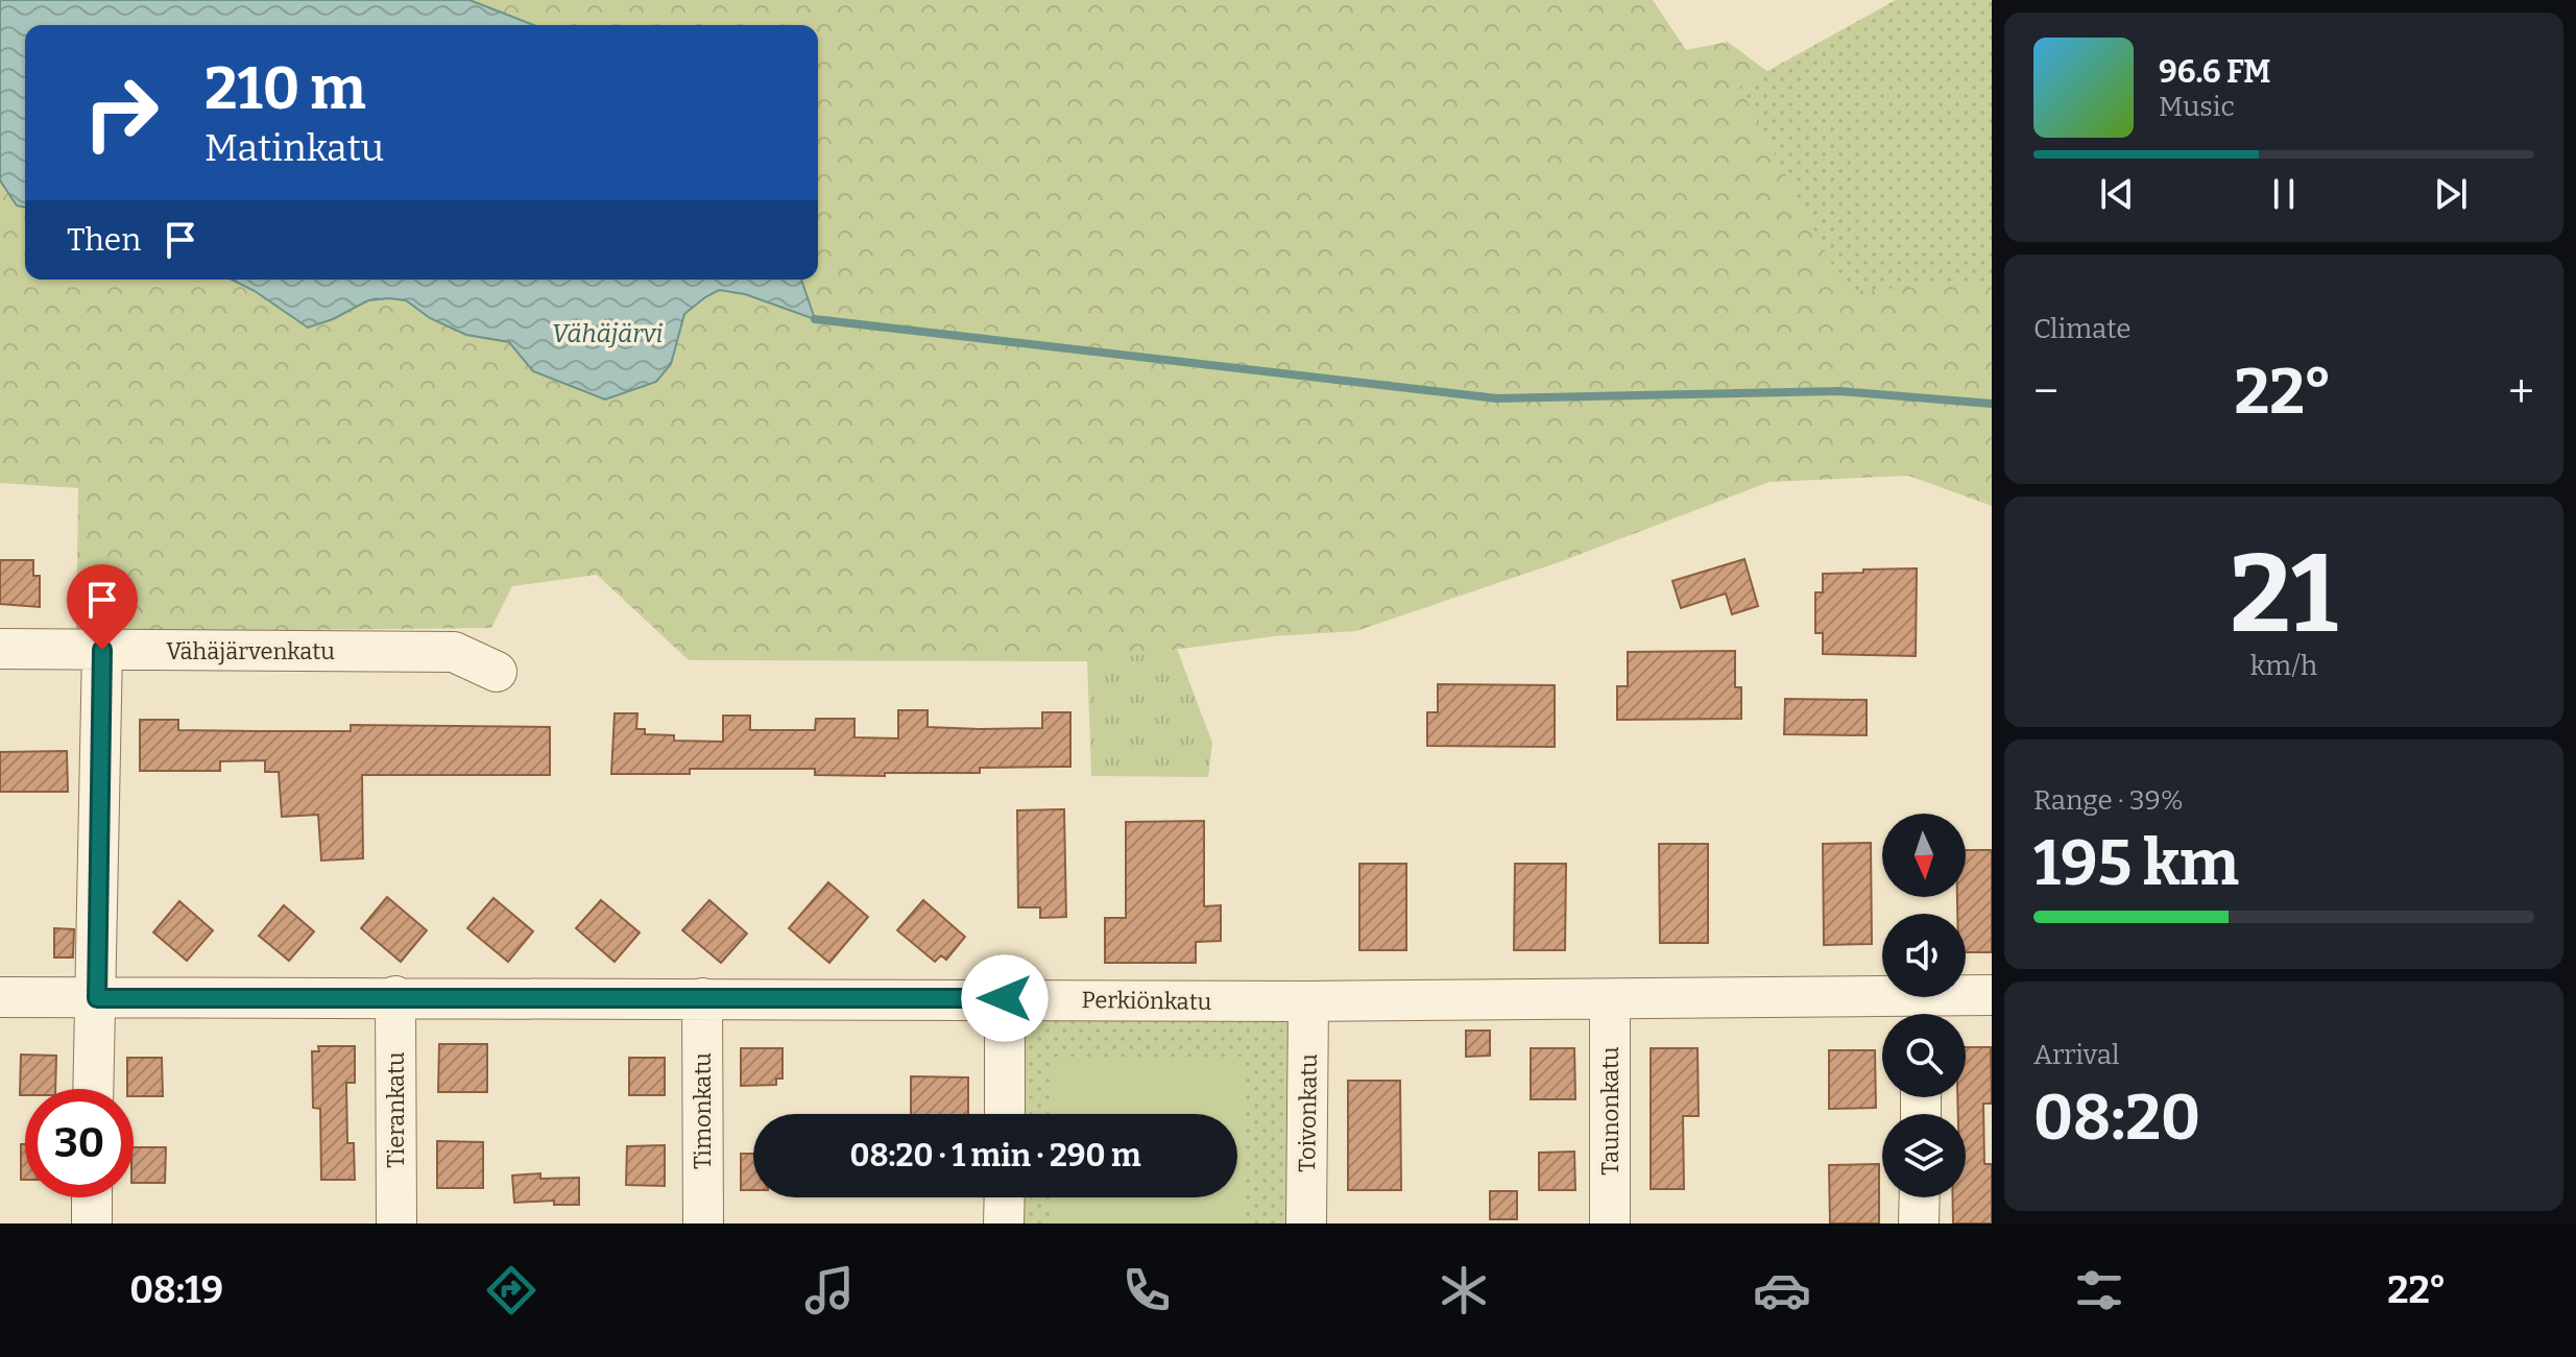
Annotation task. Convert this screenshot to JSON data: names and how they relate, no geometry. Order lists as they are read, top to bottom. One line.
{"streets":{"street":["Vähäjärvenkatu","Perkiönkatu","Tierankatu","Timonkatu","Taunonkatu","Toivonkatu"]},"crossings":[["Perkiönkatu","Tierankatu"],["Perkiönkatu","Timonkatu"],["Perkiönkatu","Taunonkatu"],["Perkiönkatu","Toivonkatu"]],"water":["Vähäjärvi"],"north":"bottom","page":{"turn":["210 m","Matinkatu"],"song":["96.6 FM","Music"],"then":"Then","tile":["Climate",["21","km/h"],["Range · 39%","195 km"],["Arrival","08:20"]],"heat":["−","22°","+"],"limit":"30","trip":"08:20 · 1 min · 290 m","tabs":["08:19","22°"]}}
